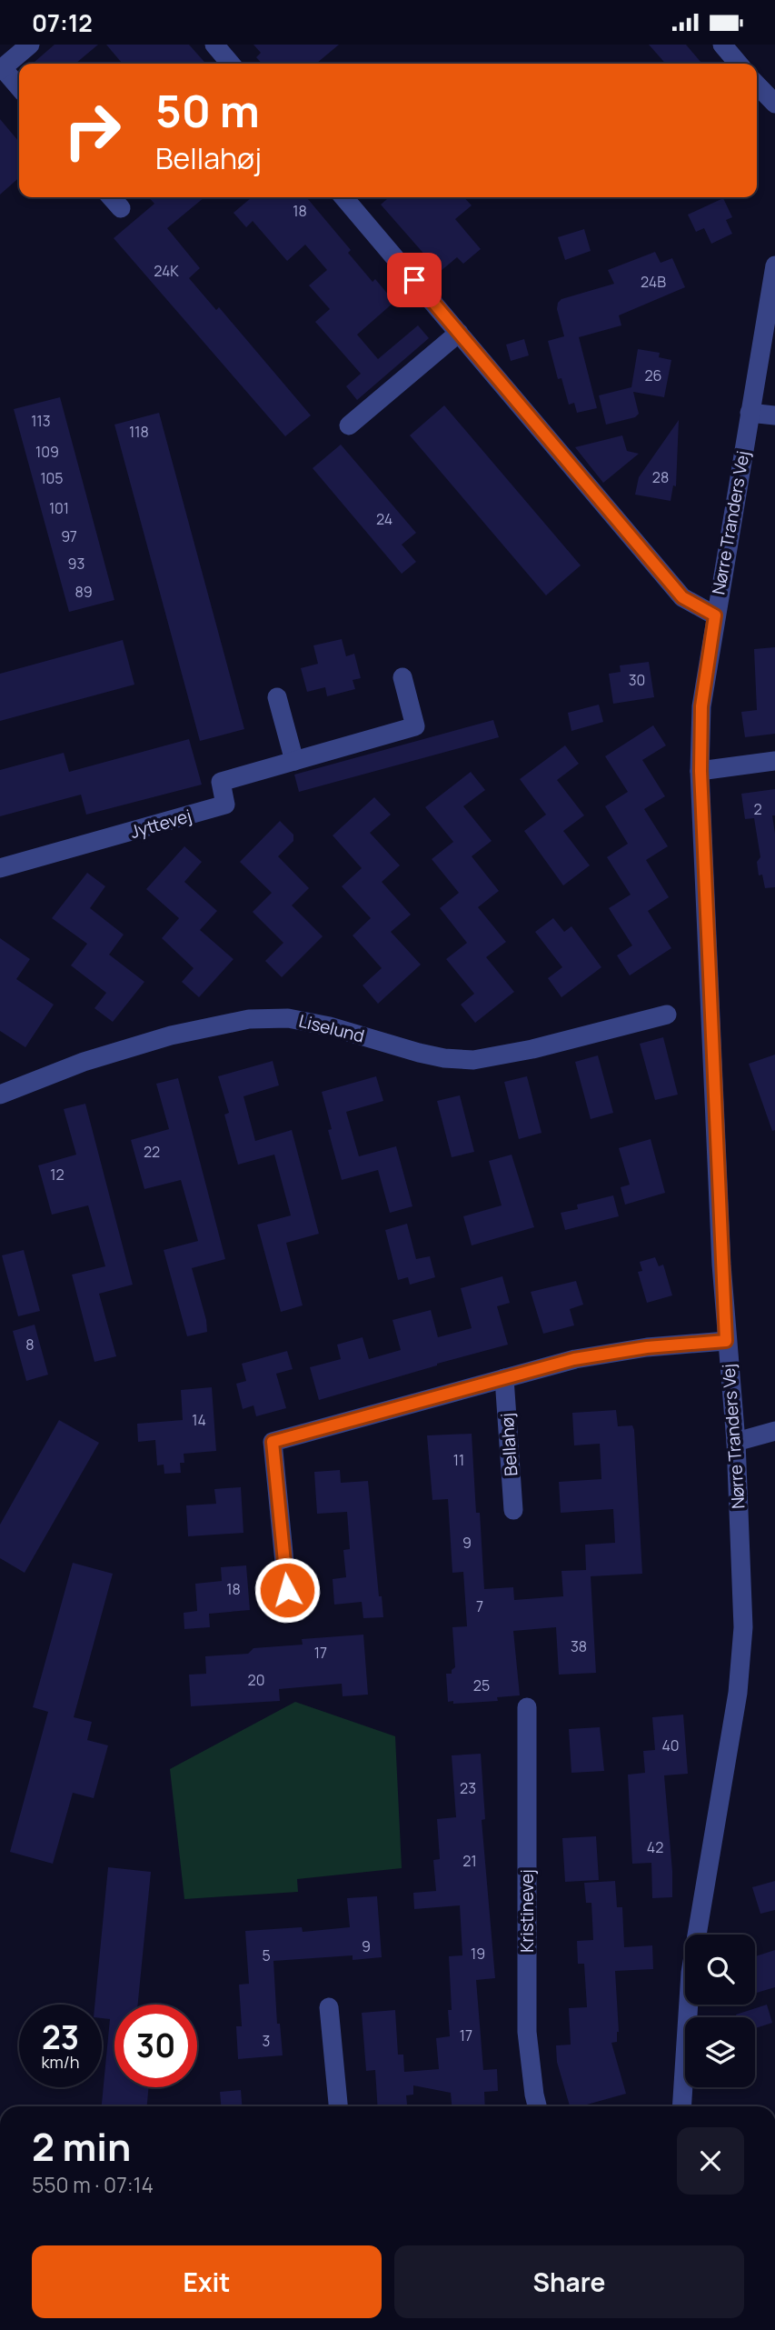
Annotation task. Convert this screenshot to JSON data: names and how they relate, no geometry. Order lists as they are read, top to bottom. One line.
{"streets":{"street":["Nørre Tranders Vej","Jyttevej","Liselund","Bellahøj","Kristinevej"]},"house_numbers":["18","24K","24B","26","113","118","109","28","105","101","24","97","93","89","30","2","22","12","8","14","11","9","18","7","38","17","20","25","40","23","42","21","9","19","5","17","3"],"page":{"status":"07:12","turn":["50 m","Bellahøj"],"speed":"23 km/h","limit":"30","heading":["2 min","550 m · 07:14"],"buttons":["Exit","Share"]}}
